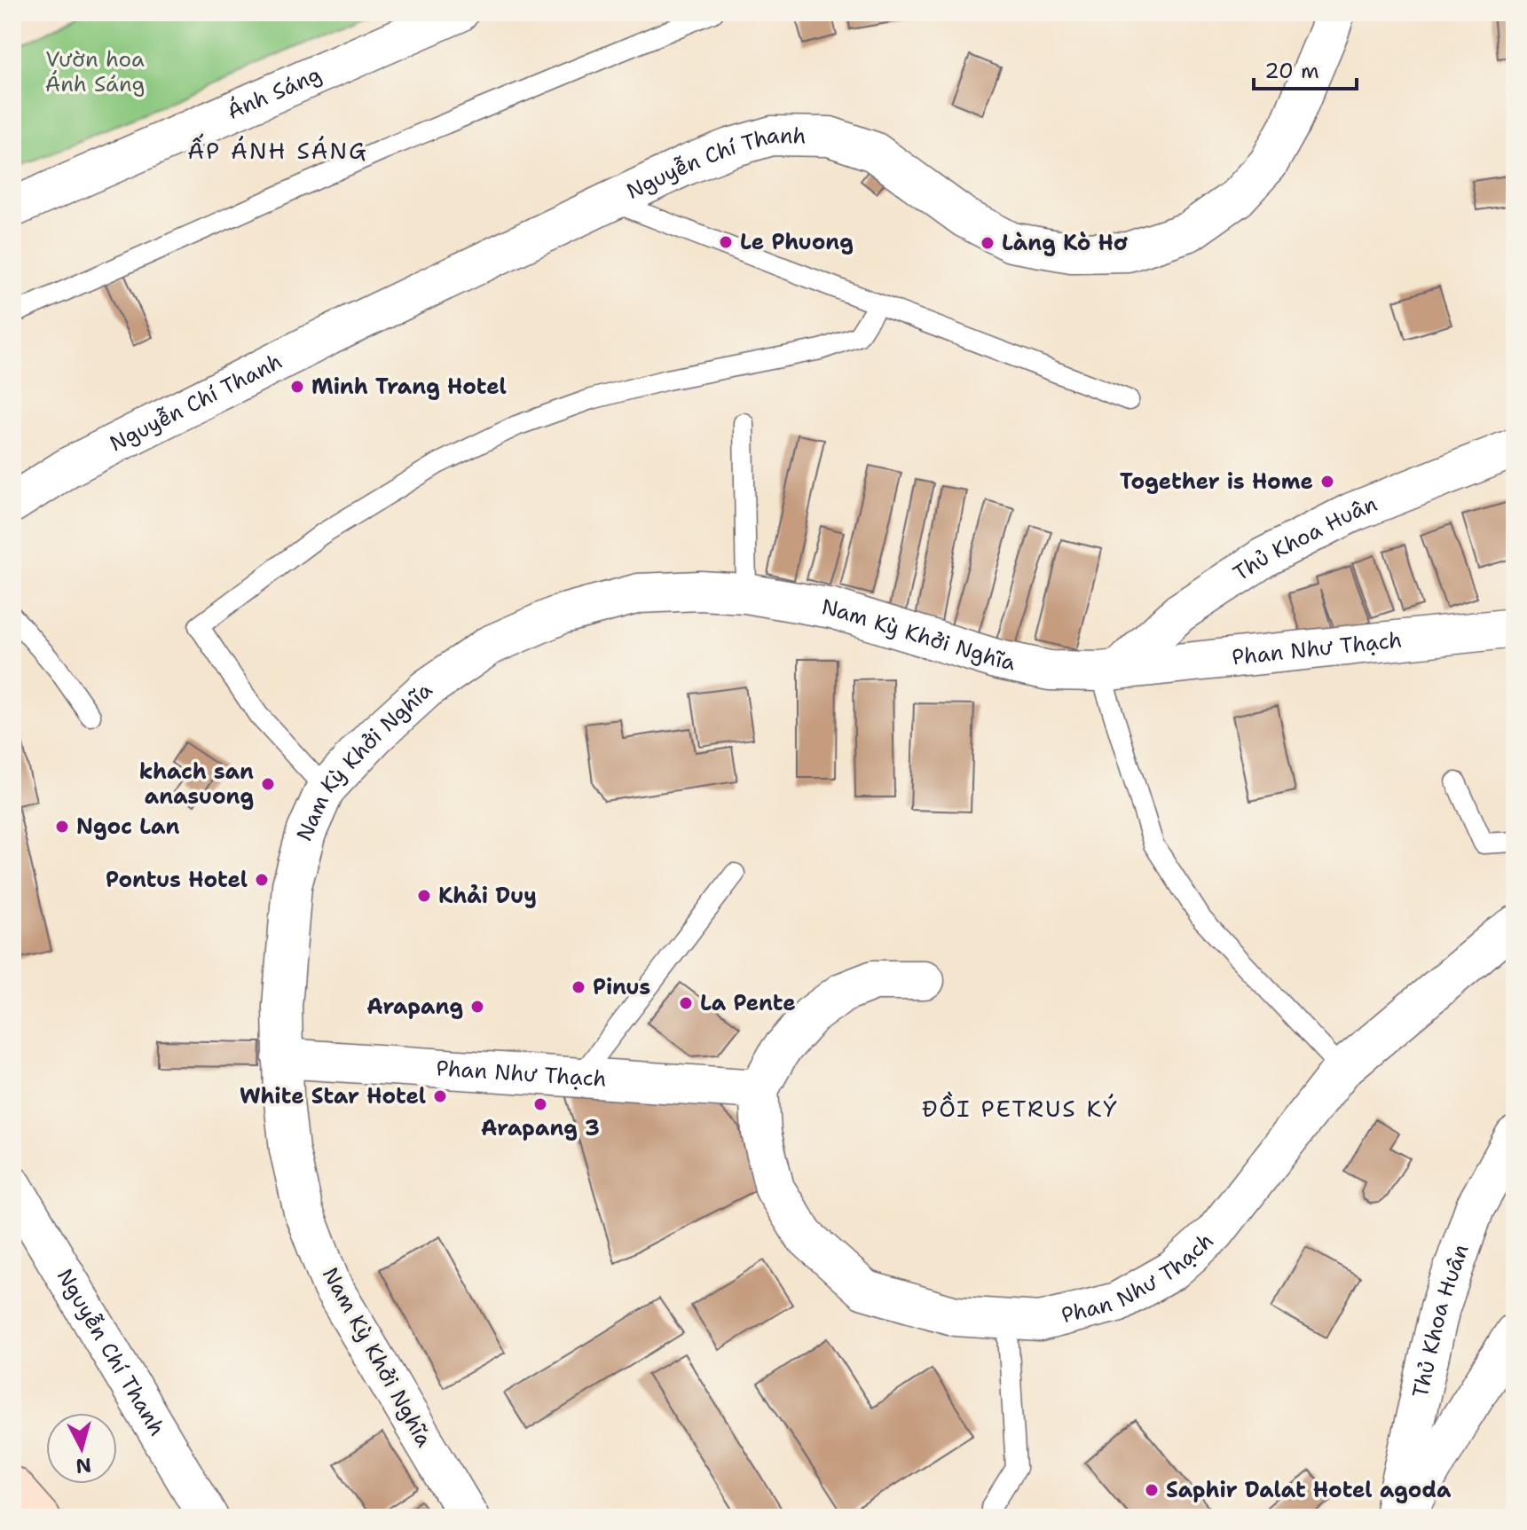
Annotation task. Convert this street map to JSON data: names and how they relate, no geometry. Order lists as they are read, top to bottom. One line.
{"streets":{"street":["Ánh Sáng","Nguyễn Chí Thanh","Thủ Khoa Huân","Nam Kỳ Khởi Nghĩa","Phan Như Thạch"]},"crossings":[["Thủ Khoa Huân","Nam Kỳ Khởi Nghĩa"],["Thủ Khoa Huân","Phan Như Thạch"],["Nam Kỳ Khởi Nghĩa","Phan Như Thạch"]],"districts":["ẤP ÁNH SÁNG","ĐỒI PETRUS KÝ"],"parks":["Vườn hoa Ánh Sáng"],"places":["Le Phuong","Làng Kò Hơ","Minh Trang Hotel","Together is Home","khach san anasuong","Ngoc Lan","Pontus Hotel","Khải Duy","Pinus","La Pente","Arapang","White Star Hotel","Arapang 3","Saphir Dalat Hotel agoda"],"scale_bar":"20 m","north":"bottom"}
